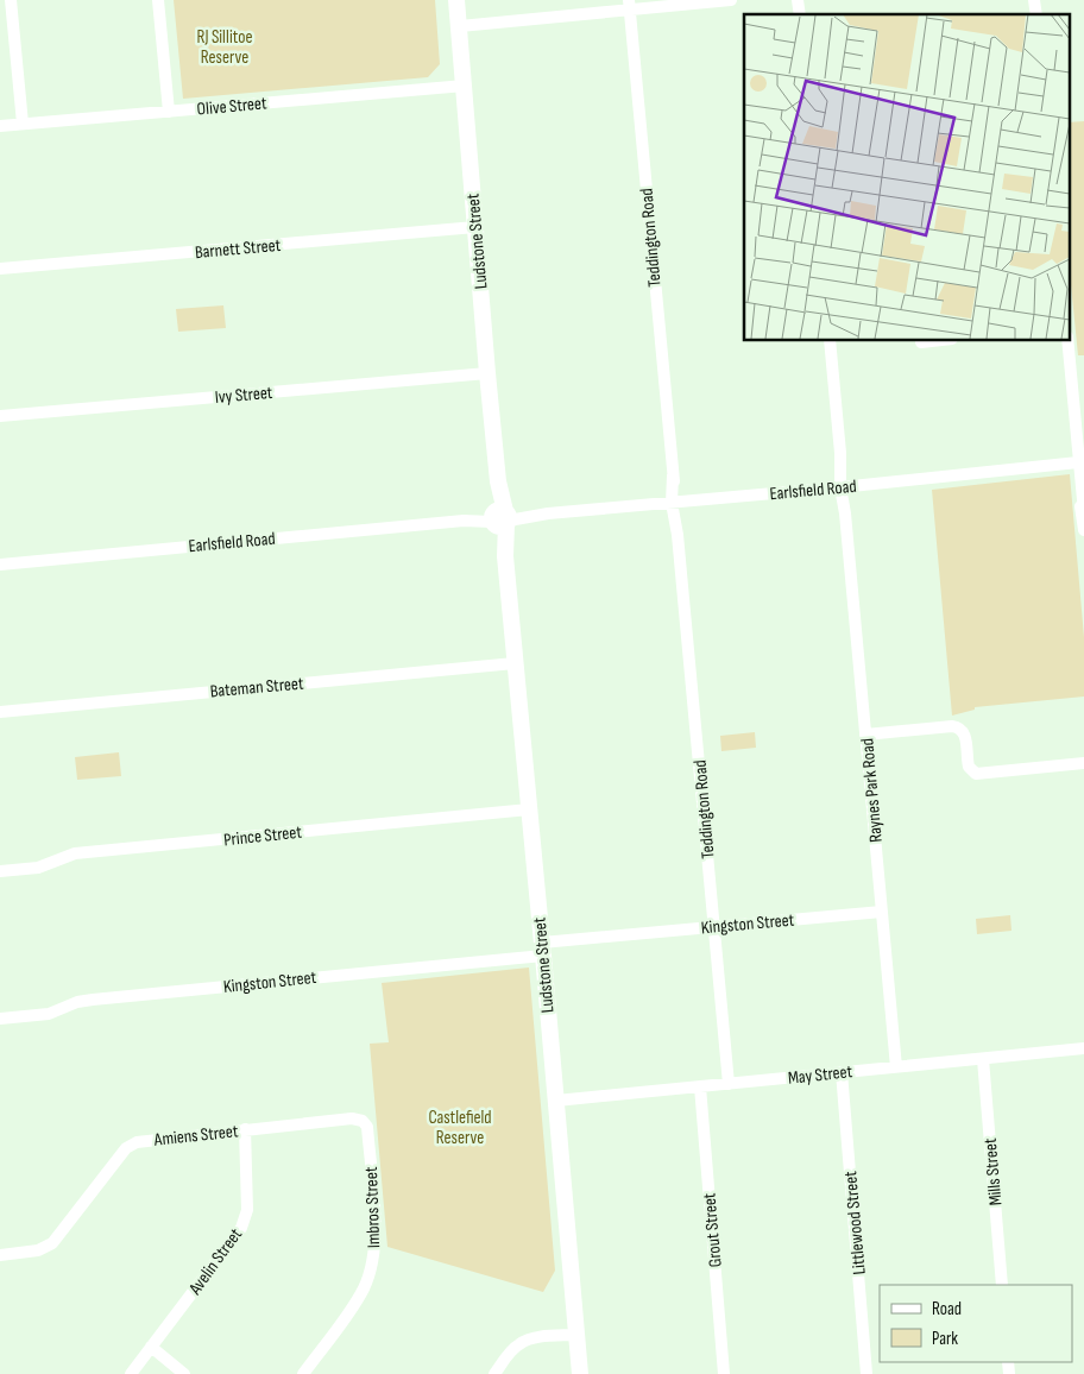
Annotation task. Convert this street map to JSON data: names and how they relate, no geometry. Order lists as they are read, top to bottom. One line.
{"streets":{"street":["Olive Street","Teddington Road","Ludstone Street","Barnett Street","Ivy Street","Earlsfield Road","Bateman Street","Raynes Park Road","Prince Street","Kingston Street","May Street","Amiens Street","Mills Street","Imbros Street","Littlewood Street","Grout Street","Avelin Street"]},"crossings":[["Olive Street","Ludstone Street"],["Teddington Road","Earlsfield Road"],["Teddington Road","Kingston Street"],["Teddington Road","May Street"],["Ludstone Street","Barnett Street"],["Ludstone Street","Ivy Street"],["Ludstone Street","Earlsfield Road"],["Ludstone Street","Bateman Street"],["Ludstone Street","Prince Street"],["Ludstone Street","Kingston Street"],["Ludstone Street","May Street"],["Earlsfield Road","Raynes Park Road"],["Raynes Park Road","Kingston Street"],["Raynes Park Road","May Street"],["May Street","Mills Street"],["May Street","Littlewood Street"],["May Street","Grout Street"],["Amiens Street","Imbros Street"],["Amiens Street","Avelin Street"]],"parks":["RJ Sillitoe Reserve","Castlefield Reserve"],"legend":["Road","Park"]}
